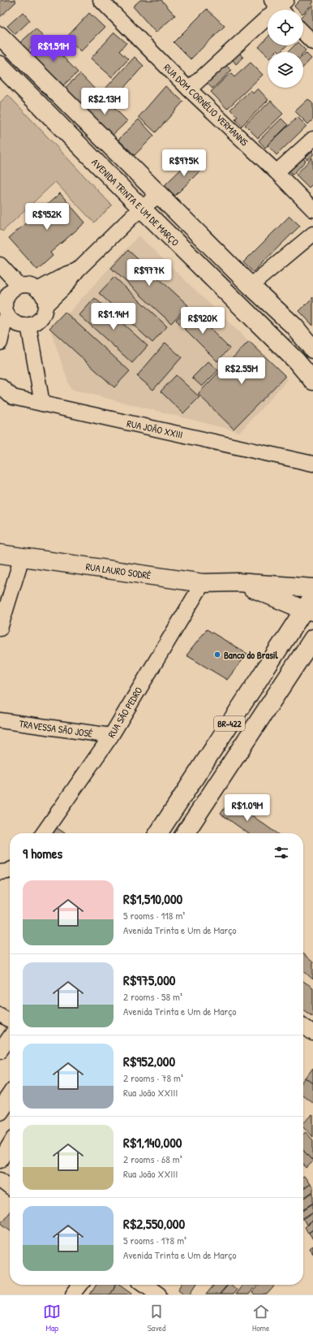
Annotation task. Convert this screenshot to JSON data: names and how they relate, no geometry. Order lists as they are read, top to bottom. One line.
{"streets":{"main road":["AVENIDA TRINTA E UM DE MARÇO","RUA LAURO SODRÉ","BR-422"],"street":["RUA DOM CORNÉLIO VERMANNS","RUA JOÃO XXIII","RUA SÃO PEDRO","TRAVESSA SÃO JOSÉ"]},"crossings":[["RUA LAURO SODRÉ","RUA SÃO PEDRO"],["RUA LAURO SODRÉ","BR-422"],["RUA SÃO PEDRO","TRAVESSA SÃO JOSÉ"]],"places":["Banco do Brasil"],"page":{"price":["R$1.51M","R$2.13M","R$975K","R$952K","R$977K","R$1.14M","R$920K","R$2.55M","R$1.09M"],"heading":"9 homes","list":[{"name":"R$1,510,000","note":"5 rooms · 118 m² · Avenida Trinta e Um de Março"},{"name":"R$975,000","note":"2 rooms · 58 m² · Avenida Trinta e Um de Março"},{"name":"R$952,000","note":"2 rooms · 78 m² · Rua João XXIII"},{"name":"R$1,140,000","note":"2 rooms · 68 m² · Rua João XXIII"},{"name":"R$2,550,000","note":"5 rooms · 178 m² · Avenida Trinta e Um de Março"}],"tabs":["Map","Saved","Home"]}}
